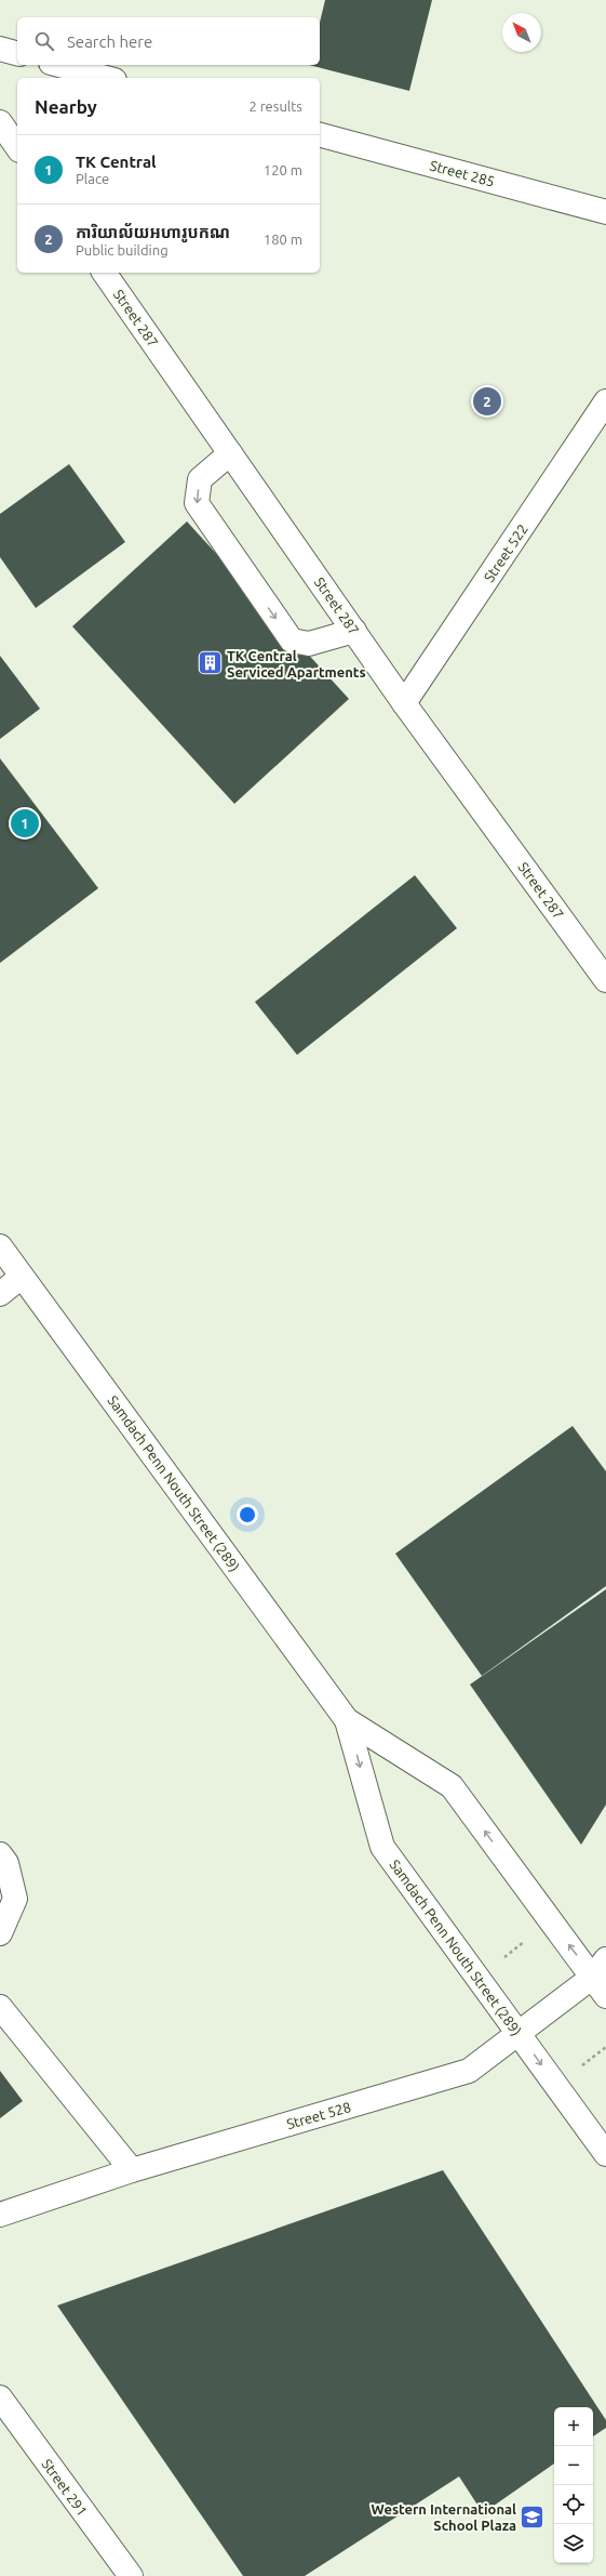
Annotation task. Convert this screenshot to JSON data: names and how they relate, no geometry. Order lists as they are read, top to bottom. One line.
{"streets":{"street":["Street 285","Street 287","Street 522","Samdach Penn Nouth Street (289)","Street 528","Street 291"]},"crossings":[["Street 287","Street 522"],["Samdach Penn Nouth Street (289)","Street 528"]],"places":{"building":["TK Central Serviced Apartments"],"school or university":["Western International School Plaza"]},"north":"top left","page":{"search":"Search here","heading":["Nearby","2 results"],"list":[{"mark":"1","name":"TK Central","note":"Place","value":"120 m"},{"mark":"2","name":"ការិយាល័យអហារូបកណ","note":"Public building","value":"180 m"}],"pins":["2","1"],"map_buttons":["+","−"]}}
